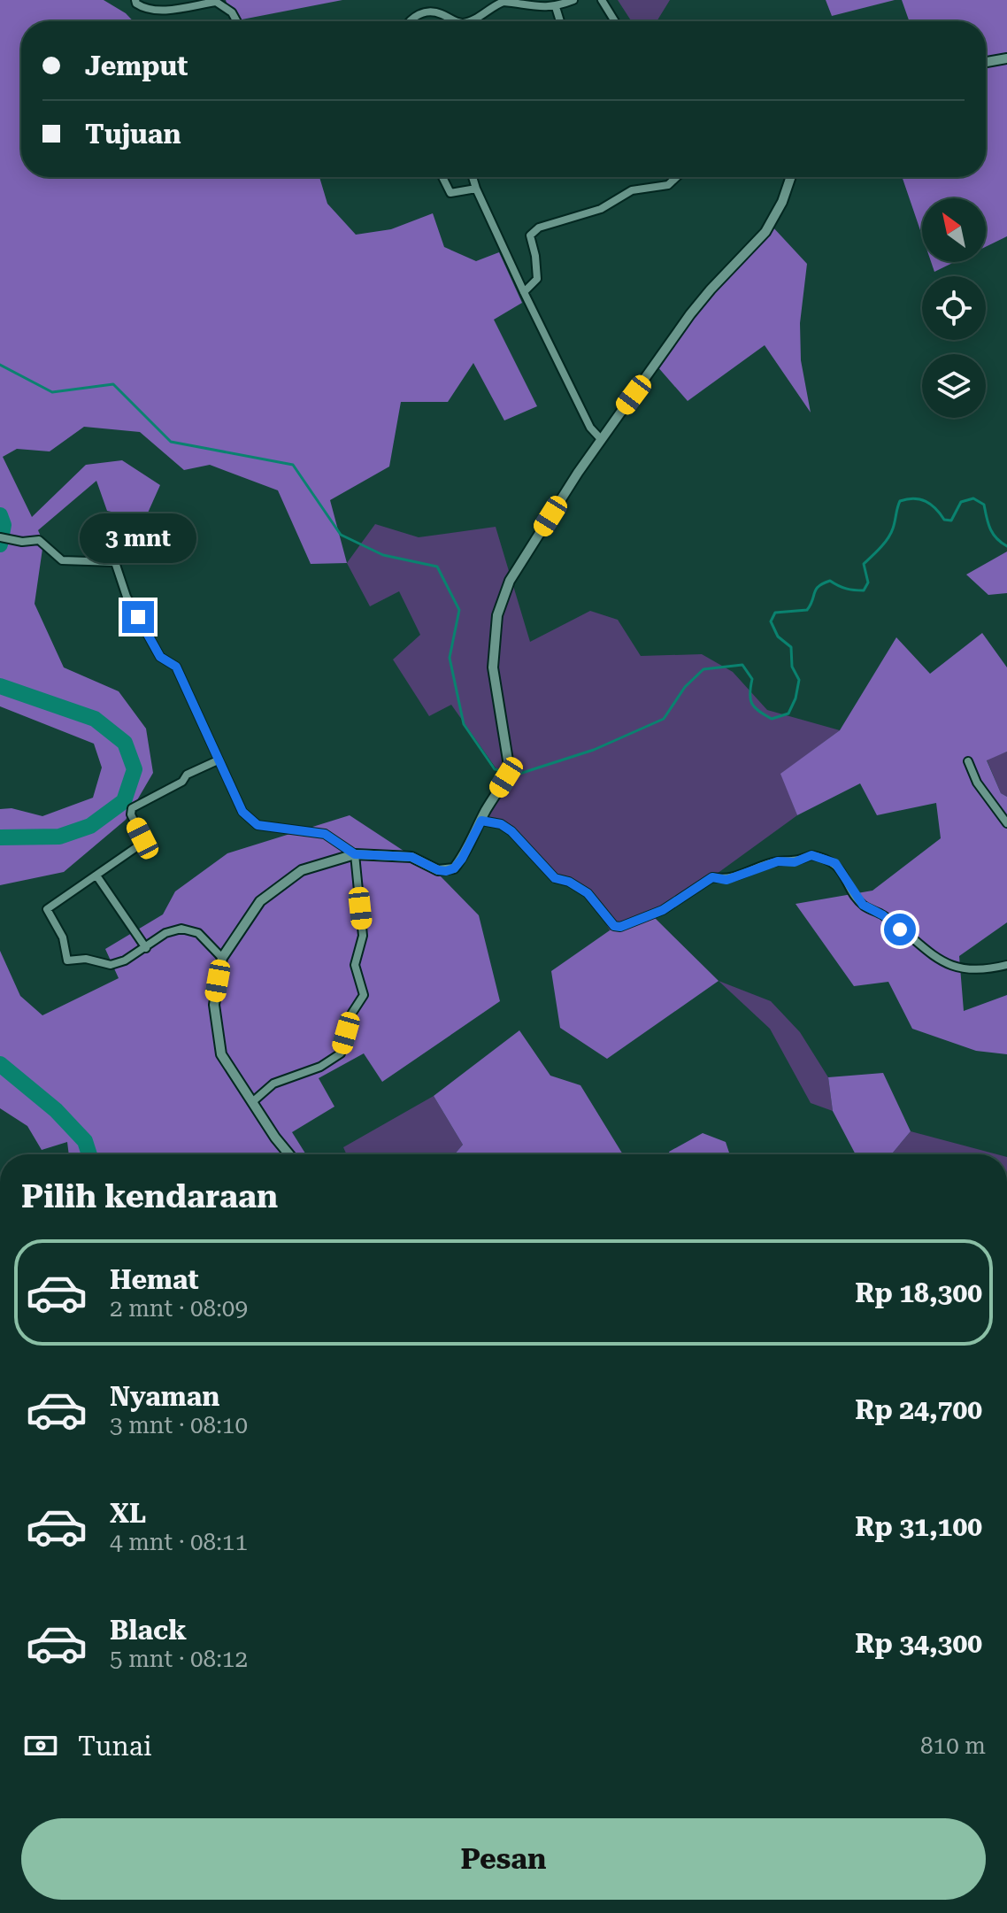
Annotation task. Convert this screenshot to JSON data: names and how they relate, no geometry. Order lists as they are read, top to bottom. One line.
{"north":"top left","page":{"banner":["Jemput","Tujuan"],"bubble":"3 mnt","heading":"Pilih kendaraan","list":[{"name":"Hemat","note":"2 mnt · 08:09","value":"Rp 18,300"},{"name":"Nyaman","note":"3 mnt · 08:10","value":"Rp 24,700"},{"name":"XL","note":"4 mnt · 08:11","value":"Rp 31,100"},{"name":"Black","note":"5 mnt · 08:12","value":"Rp 34,300"}],"pay":["Tunai","810 m"],"buttons":"Pesan"}}
